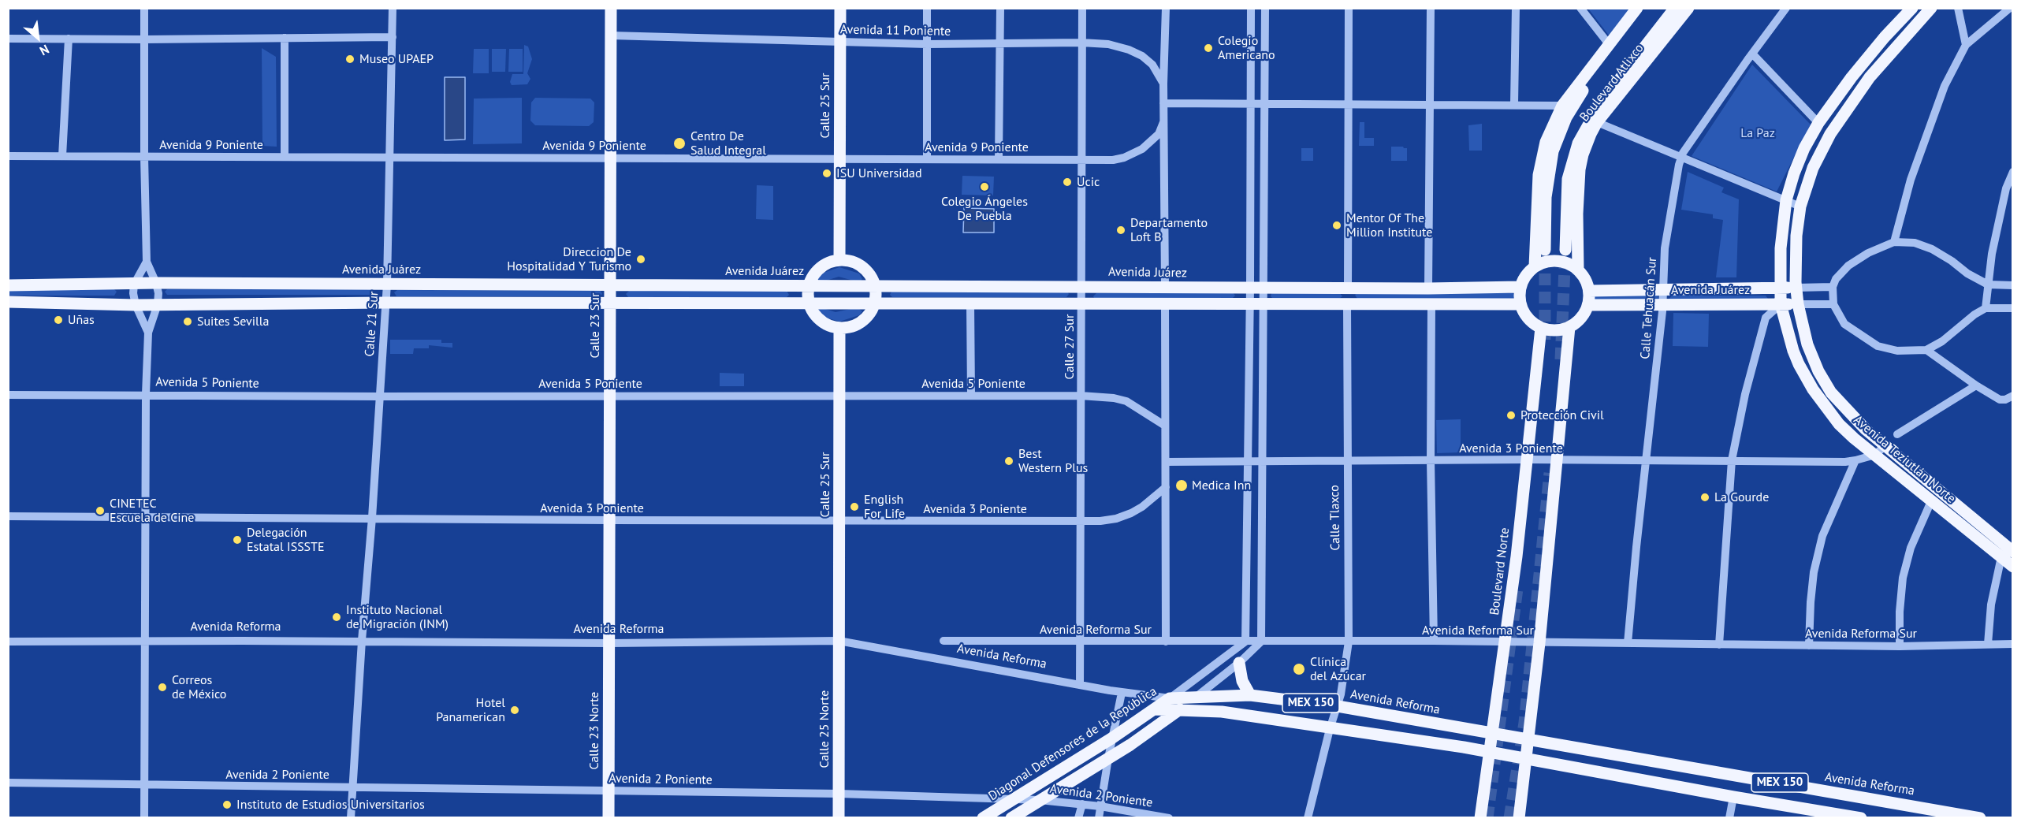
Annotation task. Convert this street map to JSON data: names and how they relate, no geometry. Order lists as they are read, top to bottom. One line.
{"streets":{"main road":["Boulevard Atlixco","Calle 25 Sur","Avenida Juárez","Calle 23 Sur","Avenida Teziutlán Norte","Boulevard Norte","Avenida Reforma","MEX 150","Calle 25 Norte","Calle 23 Norte","Diagonal Defensores de la República"],"street":["Avenida 11 Poniente","Avenida 9 Poniente","Calle Tehuacán Sur","Calle 21 Sur","Calle 27 Sur","Avenida 5 Poniente","Avenida 3 Poniente","Calle Tlaxco","Avenida Reforma Sur","Avenida 2 Poniente"]},"crossings":[["Avenida 11 Poniente","Calle 25 Sur"],["Avenida 11 Poniente","Calle 23 Sur"],["Avenida 11 Poniente","Calle 27 Sur"],["Boulevard Atlixco","Avenida Juárez"],["Boulevard Atlixco","Boulevard Norte"],["Calle 25 Sur","Avenida 9 Poniente"],["Calle 25 Sur","Avenida 5 Poniente"],["Calle 25 Sur","Avenida 3 Poniente"],["Calle 25 Sur","Avenida Reforma"],["Calle 25 Sur","Calle 25 Norte"],["Avenida 9 Poniente","Calle 21 Sur"],["Avenida 9 Poniente","Calle 23 Sur"],["Avenida 9 Poniente","Calle 27 Sur"],["Avenida Juárez","Calle Tehuacán Sur"],["Avenida Juárez","Calle 21 Sur"],["Avenida Juárez","Calle 23 Sur"],["Avenida Juárez","Calle 27 Sur"],["Avenida Juárez","Avenida Teziutlán Norte"],["Avenida Juárez","Boulevard Norte"],["Calle Tehuacán Sur","Avenida 3 Poniente"],["Calle Tehuacán Sur","Avenida Reforma Sur"],["Calle 21 Sur","Avenida 5 Poniente"],["Calle 21 Sur","Avenida 3 Poniente"],["Calle 21 Sur","Avenida Reforma"],["Calle 21 Sur","Avenida 2 Poniente"],["Calle 23 Sur","Avenida 5 Poniente"],["Calle 23 Sur","Avenida 3 Poniente"],["Calle 23 Sur","Avenida Reforma"],["Calle 23 Sur","Calle 23 Norte"],["Calle 27 Sur","Avenida 5 Poniente"],["Calle 27 Sur","Avenida 3 Poniente"],["Calle 27 Sur","Avenida Reforma"],["Calle 27 Sur","Avenida Reforma Sur"],["Avenida 3 Poniente","Avenida Teziutlán Norte"],["Avenida 3 Poniente","Calle Tlaxco"],["Avenida 3 Poniente","Boulevard Norte"],["Calle Tlaxco","Avenida Reforma"],["Calle Tlaxco","Avenida Reforma Sur"],["Calle Tlaxco","MEX 150"],["Boulevard Norte","Avenida Reforma"],["Boulevard Norte","Avenida Reforma Sur"],["Boulevard Norte","MEX 150"],["Avenida Reforma","Calle 25 Norte"],["Avenida Reforma","Calle 23 Norte"],["Avenida Reforma","Diagonal Defensores de la República"],["Avenida Reforma Sur","Diagonal Defensores de la República"],["MEX 150","Diagonal Defensores de la República"],["Calle 25 Norte","Avenida 2 Poniente"],["Calle 23 Norte","Avenida 2 Poniente"],["Diagonal Defensores de la República","Avenida 2 Poniente"]],"parks":["La Paz"],"places":["Colegio Americano","Museo UPAEP","Centro De Salud Integral","ISU Universidad","Ucic","Colegio Ángeles De Puebla","Mentor Of The Million Institute","Departamento Loft B","Direccion De Hospitalidad Y Turismo","Uñas","Suites Sevilla","Protección Civil","Best Western Plus","Medica Inn","La Gourde","English For Life","CINETEC Escuela de Cine","Delegación Estatal ISSSTE","Instituto Nacional de Migración (INM)","Clínica del Azúcar","Correos de México","Hotel Panamerican","Instituto de Estudios Universitarios"],"north":"bottom right"}
